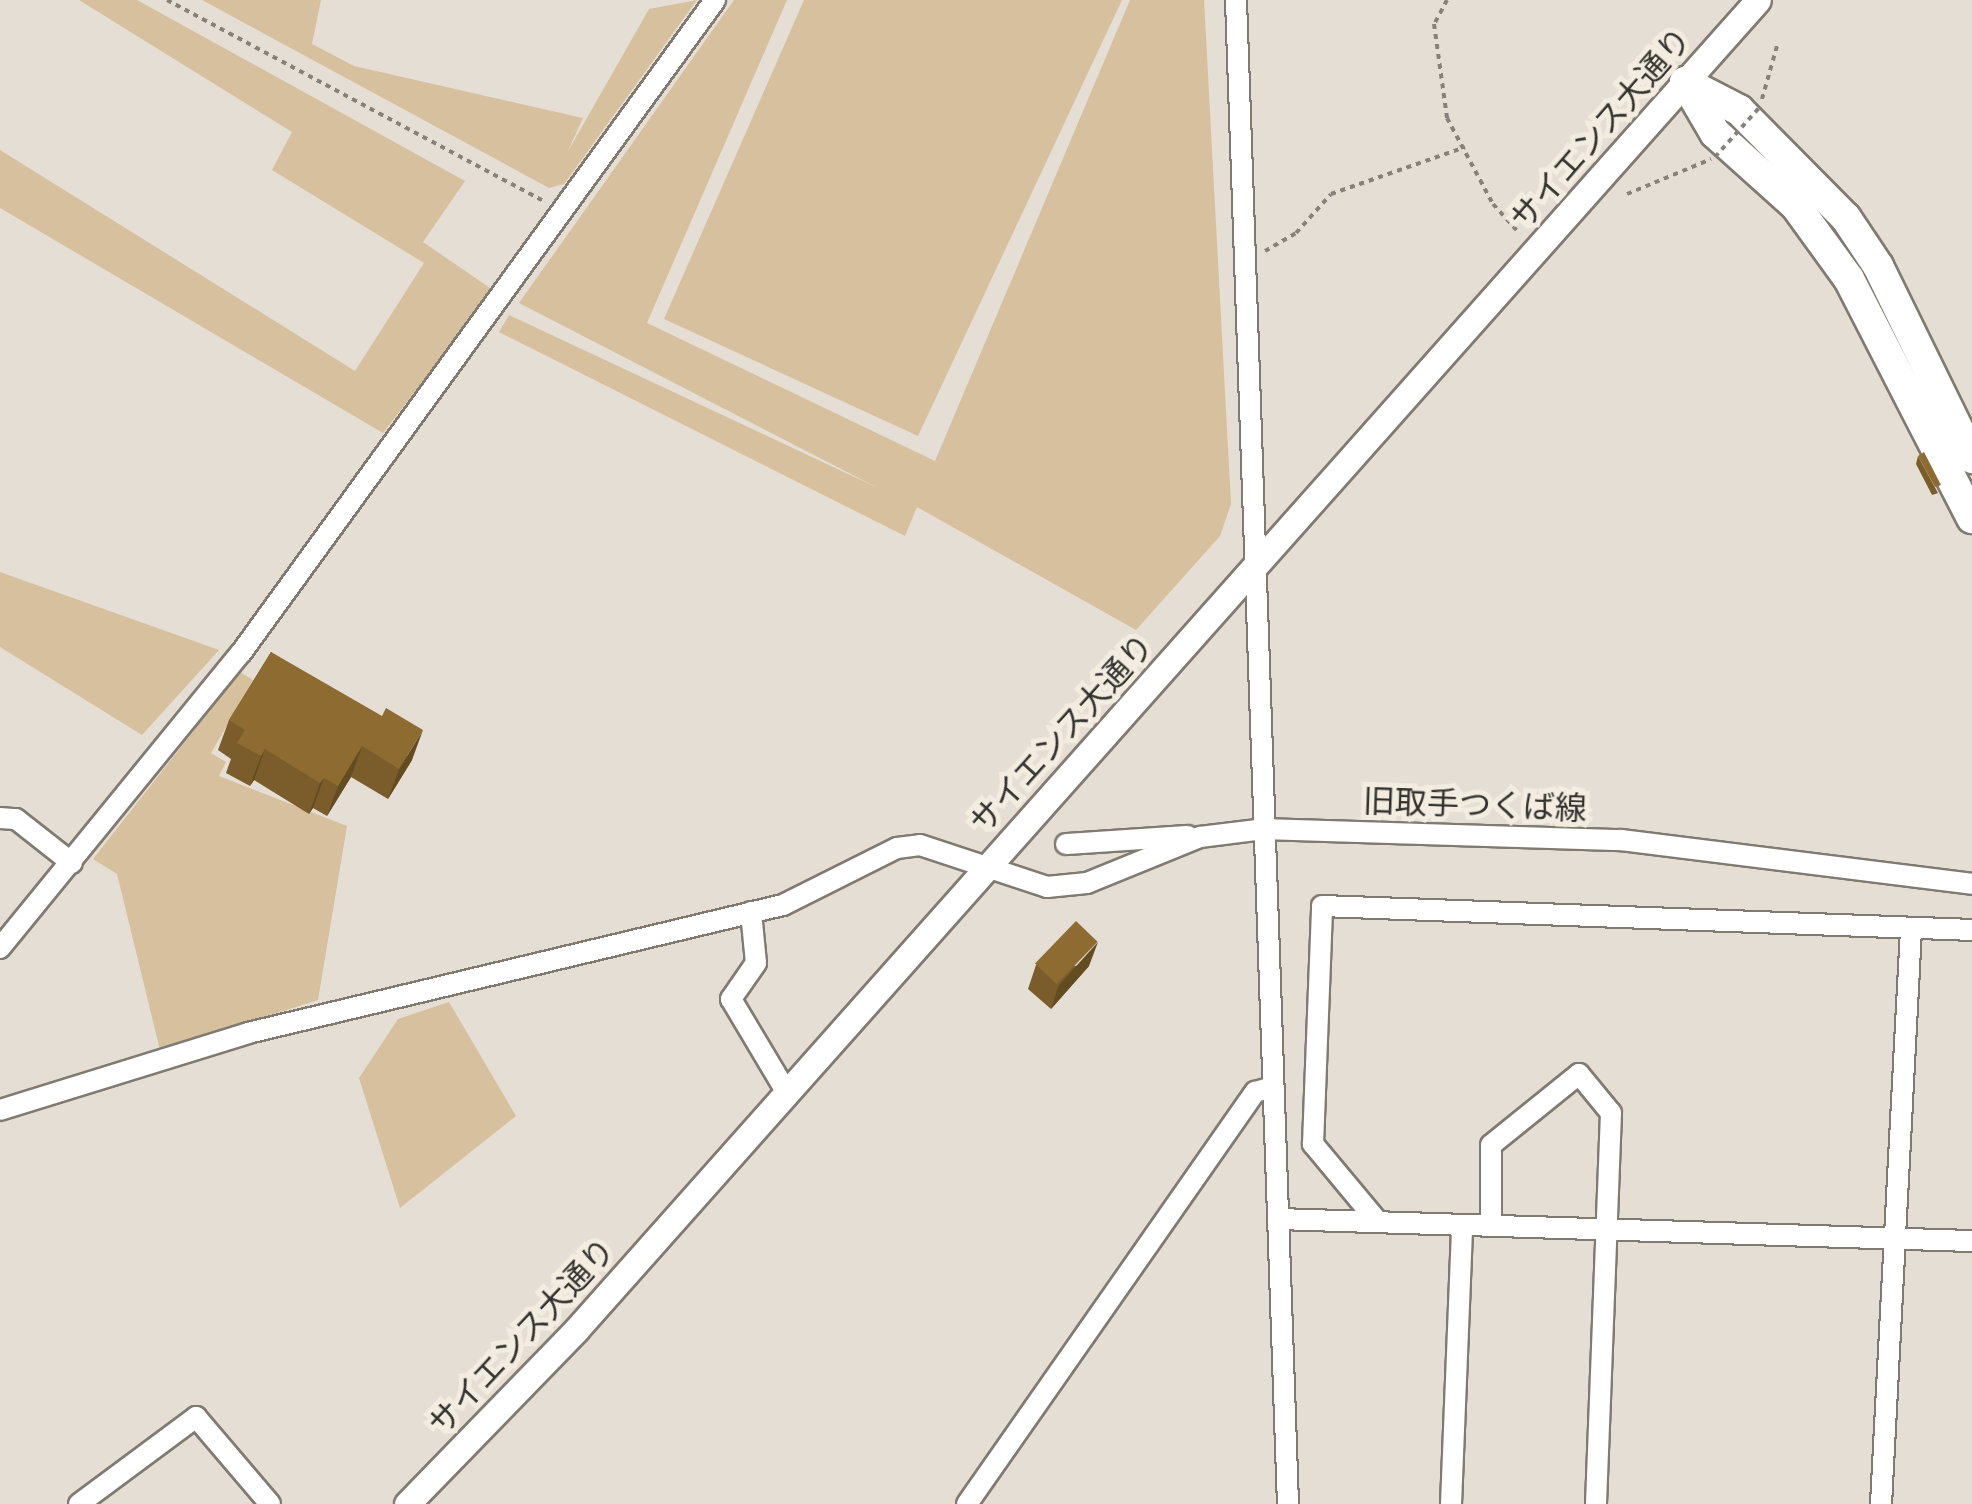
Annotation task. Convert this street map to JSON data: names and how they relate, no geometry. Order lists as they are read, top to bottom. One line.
{"streets":{"main road":["サイエンス大通り"],"street":["旧取手つくば線"]},"crossings":[["サイエンス大通り","旧取手つくば線"]]}
